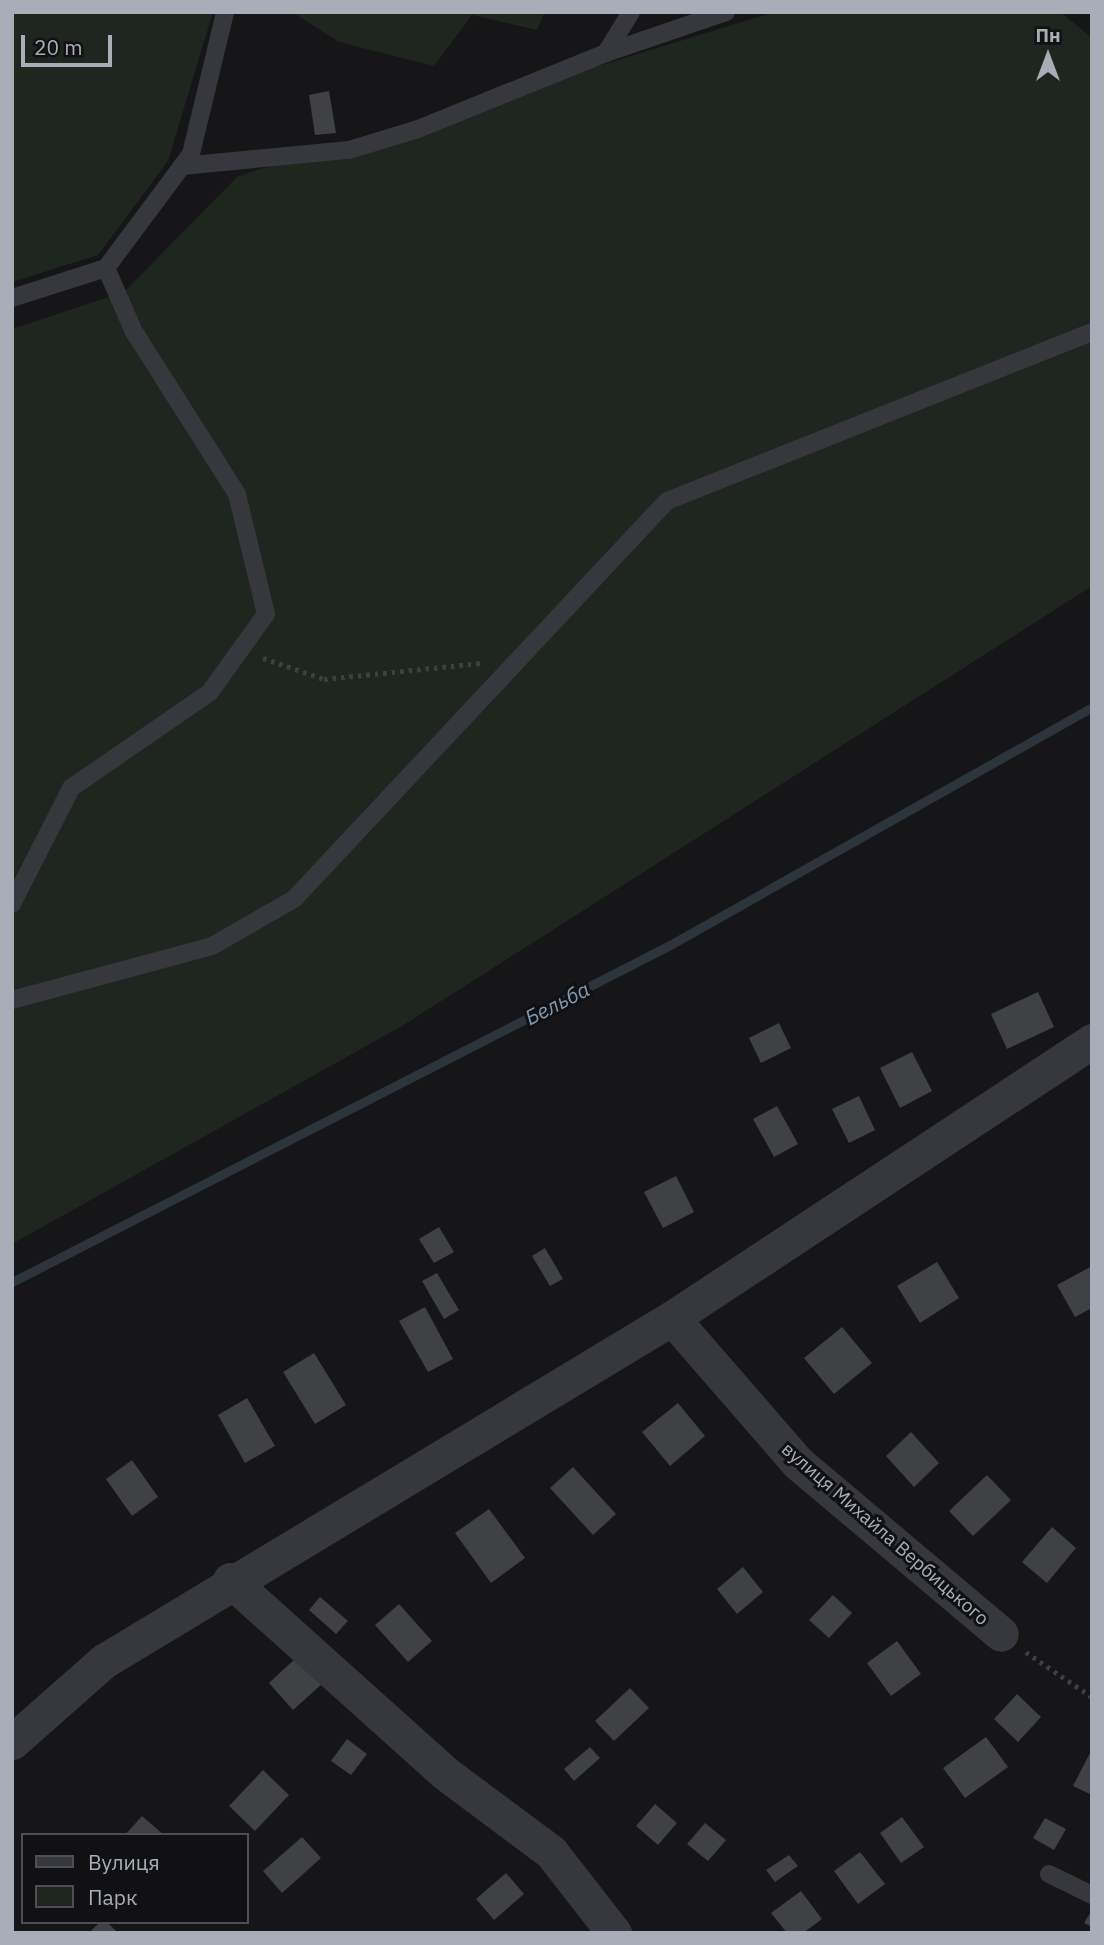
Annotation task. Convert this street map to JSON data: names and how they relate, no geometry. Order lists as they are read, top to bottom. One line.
{"streets":{"street":["вулиця Михайла Вербицького"]},"water":["Бельба"],"legend":["Вулиця","Парк"],"scale_bar":"20 m","north":"top"}
